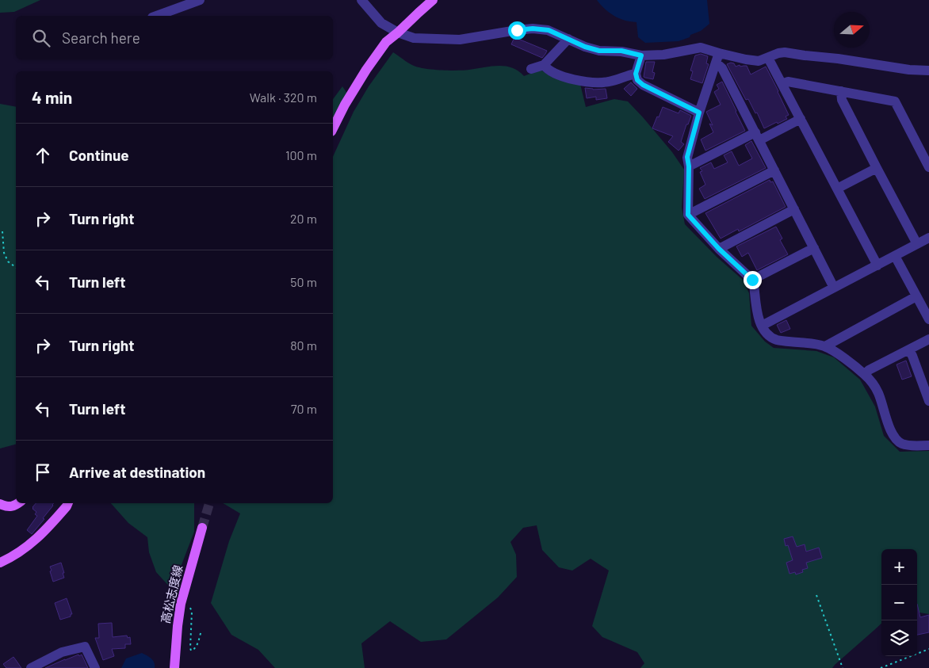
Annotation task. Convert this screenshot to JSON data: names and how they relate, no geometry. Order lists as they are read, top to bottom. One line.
{"streets":{"main road":["高松志度線"]},"north":"right","page":{"search":"Search here","heading":["4 min","Walk · 320 m"],"list":[["Continue","100 m"],["Turn right","20 m"],["Turn left","50 m"],["Turn right","80 m"],["Turn left","70 m"],"Arrive at destination"],"map_buttons":["+","−"]}}
